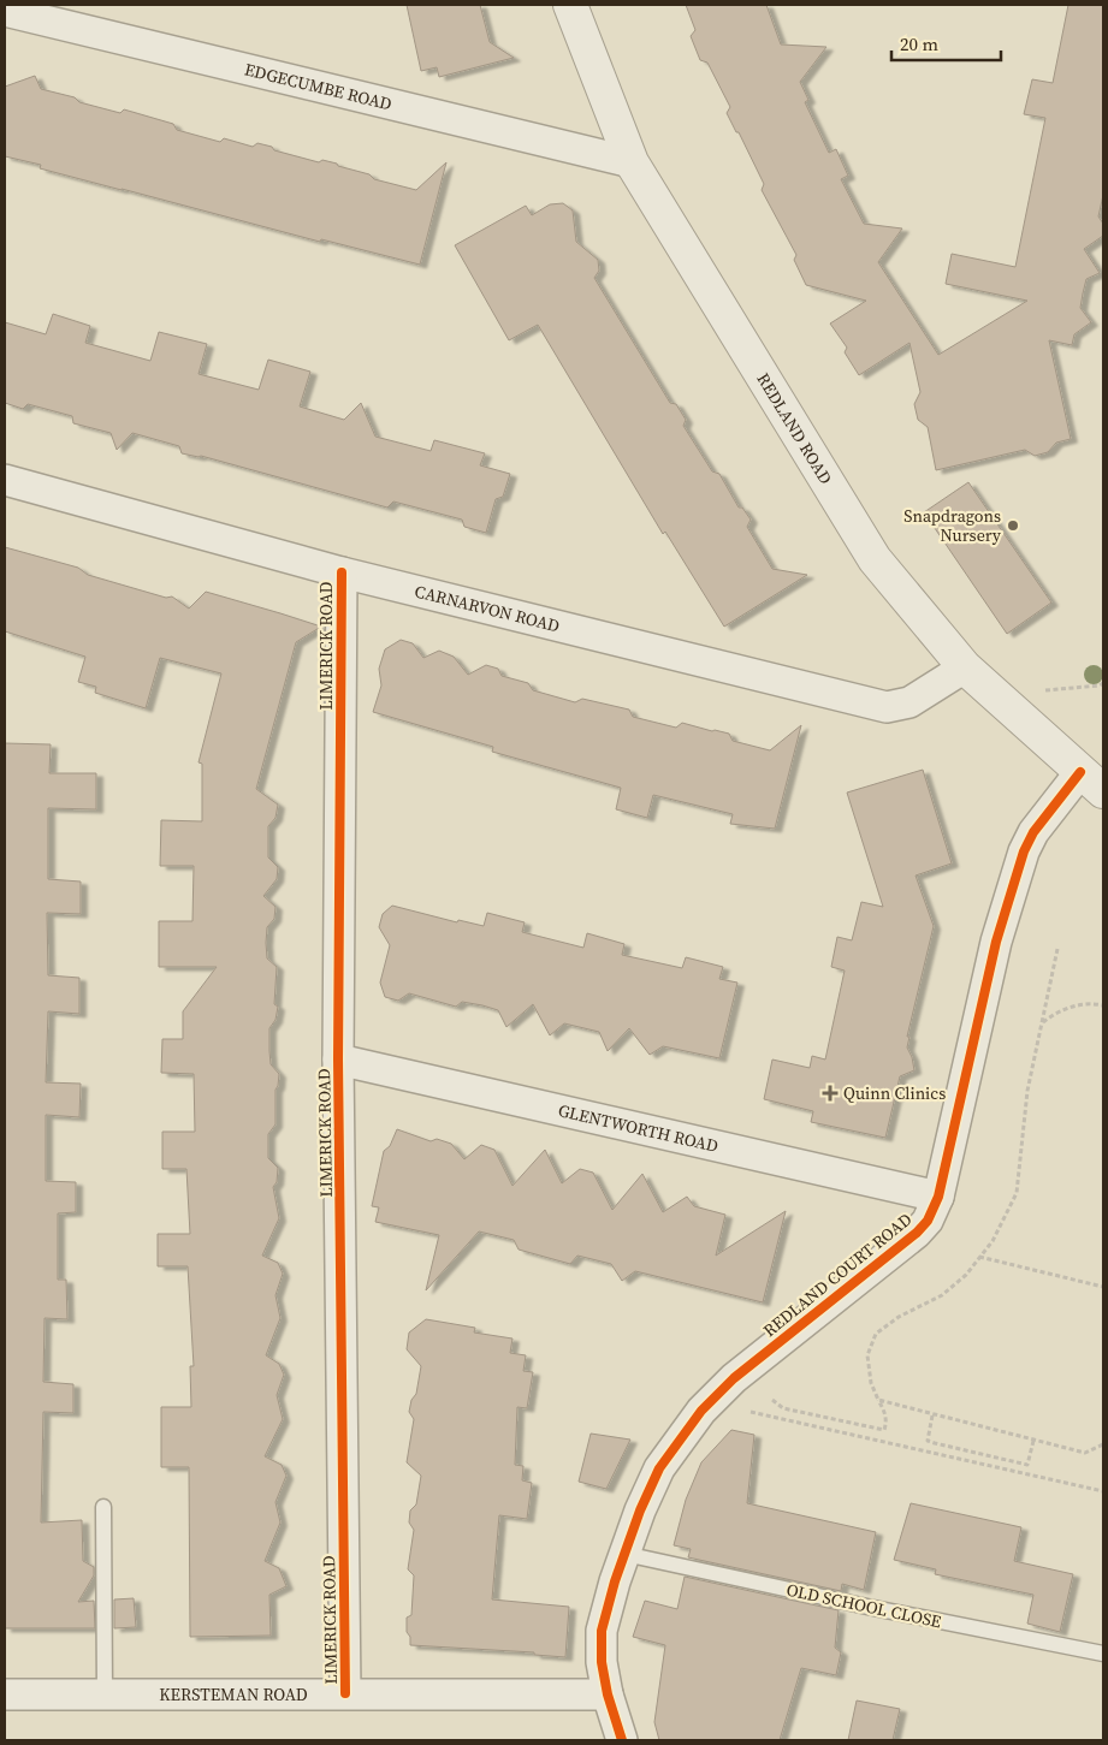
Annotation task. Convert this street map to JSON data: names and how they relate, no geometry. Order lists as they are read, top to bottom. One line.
{"streets":{"street":["EDGECUMBE ROAD","REDLAND ROAD","CARNARVON ROAD","LIMERICK ROAD","GLENTWORTH ROAD","REDLAND COURT ROAD","KERSTEMAN ROAD"],"lane":["OLD SCHOOL CLOSE"]},"crossings":[["EDGECUMBE ROAD","REDLAND ROAD"],["REDLAND ROAD","CARNARVON ROAD"],["REDLAND ROAD","REDLAND COURT ROAD"],["CARNARVON ROAD","LIMERICK ROAD"],["LIMERICK ROAD","GLENTWORTH ROAD"],["LIMERICK ROAD","KERSTEMAN ROAD"],["GLENTWORTH ROAD","REDLAND COURT ROAD"],["REDLAND COURT ROAD","OLD SCHOOL CLOSE"],["REDLAND COURT ROAD","KERSTEMAN ROAD"]],"places":{"other":["Snapdragons Nursery"],"health":["Quinn Clinics"]},"scale_bar":"20 m"}
